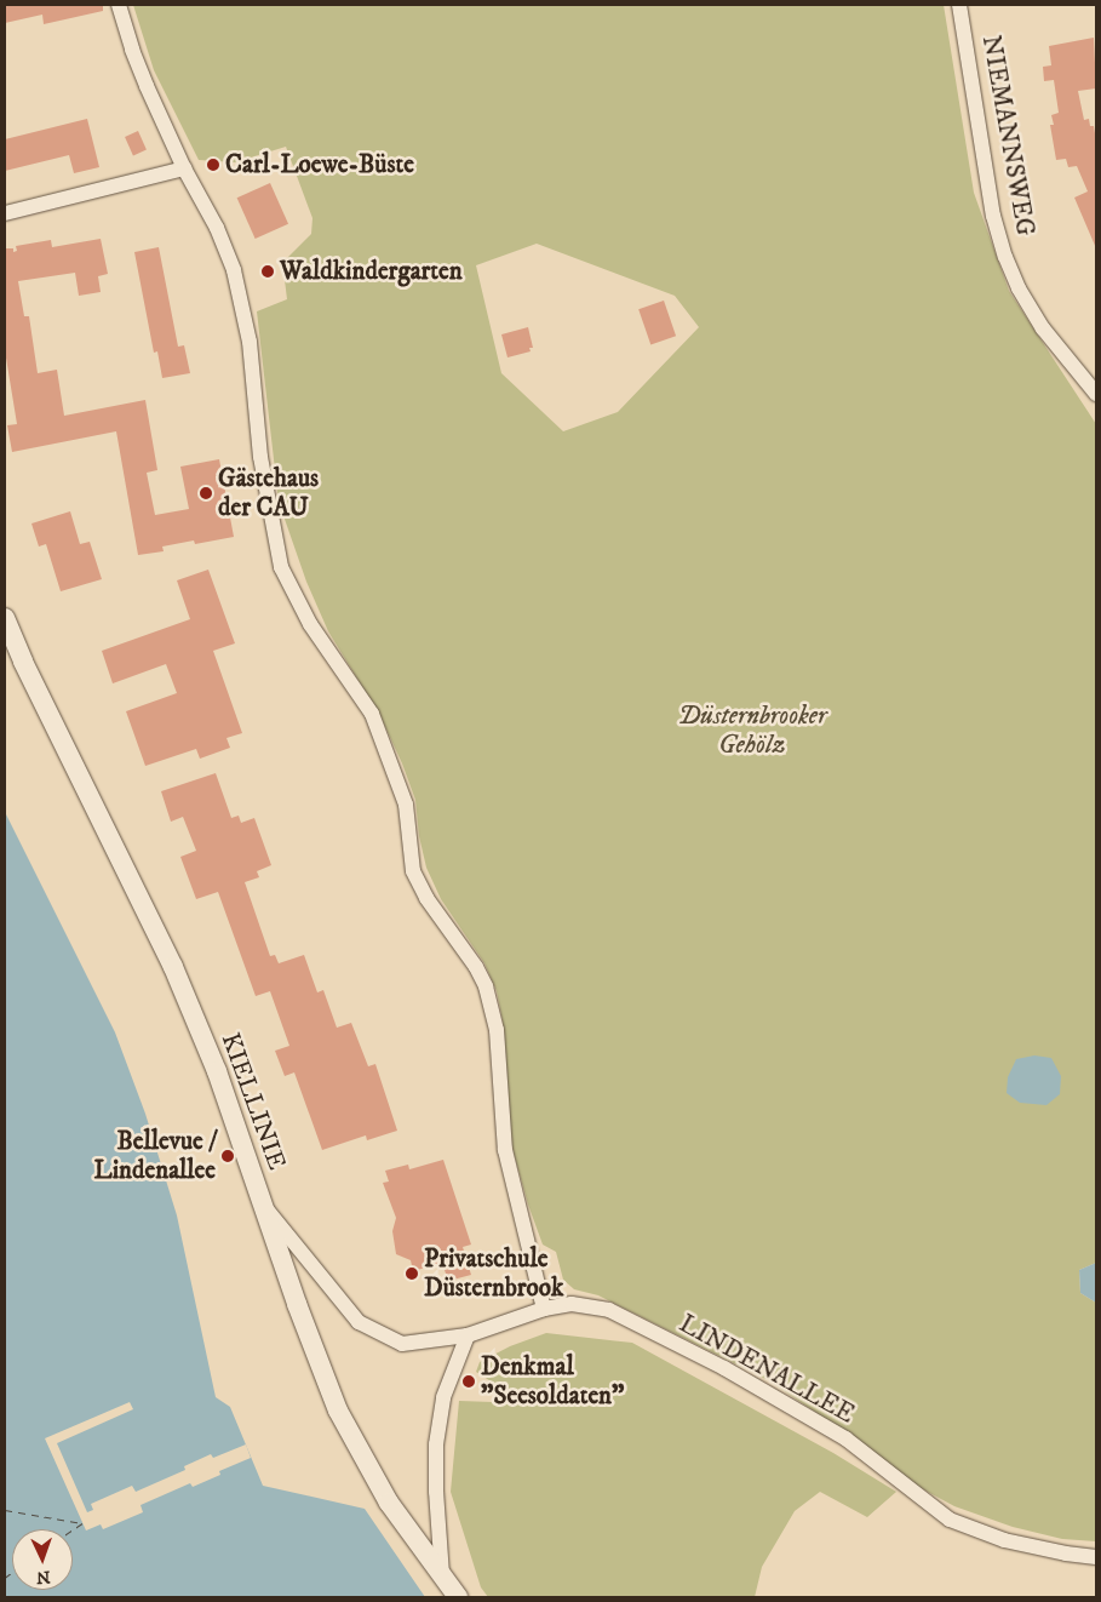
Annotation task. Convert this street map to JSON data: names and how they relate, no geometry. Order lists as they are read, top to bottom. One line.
{"streets":{"street":["NIEMANNSWEG","KIELLINIE","LINDENALLEE"]},"crossings":[["KIELLINIE","LINDENALLEE"]],"parks":["Düsternbrooker Gehölz"],"places":["Carl-Loewe-Büste","Waldkindergarten","Gästehaus der CAU","Bellevue / Lindenallee","Privatschule Düsternbrook","Denkmal \"Seesoldaten\""],"north":"bottom"}
